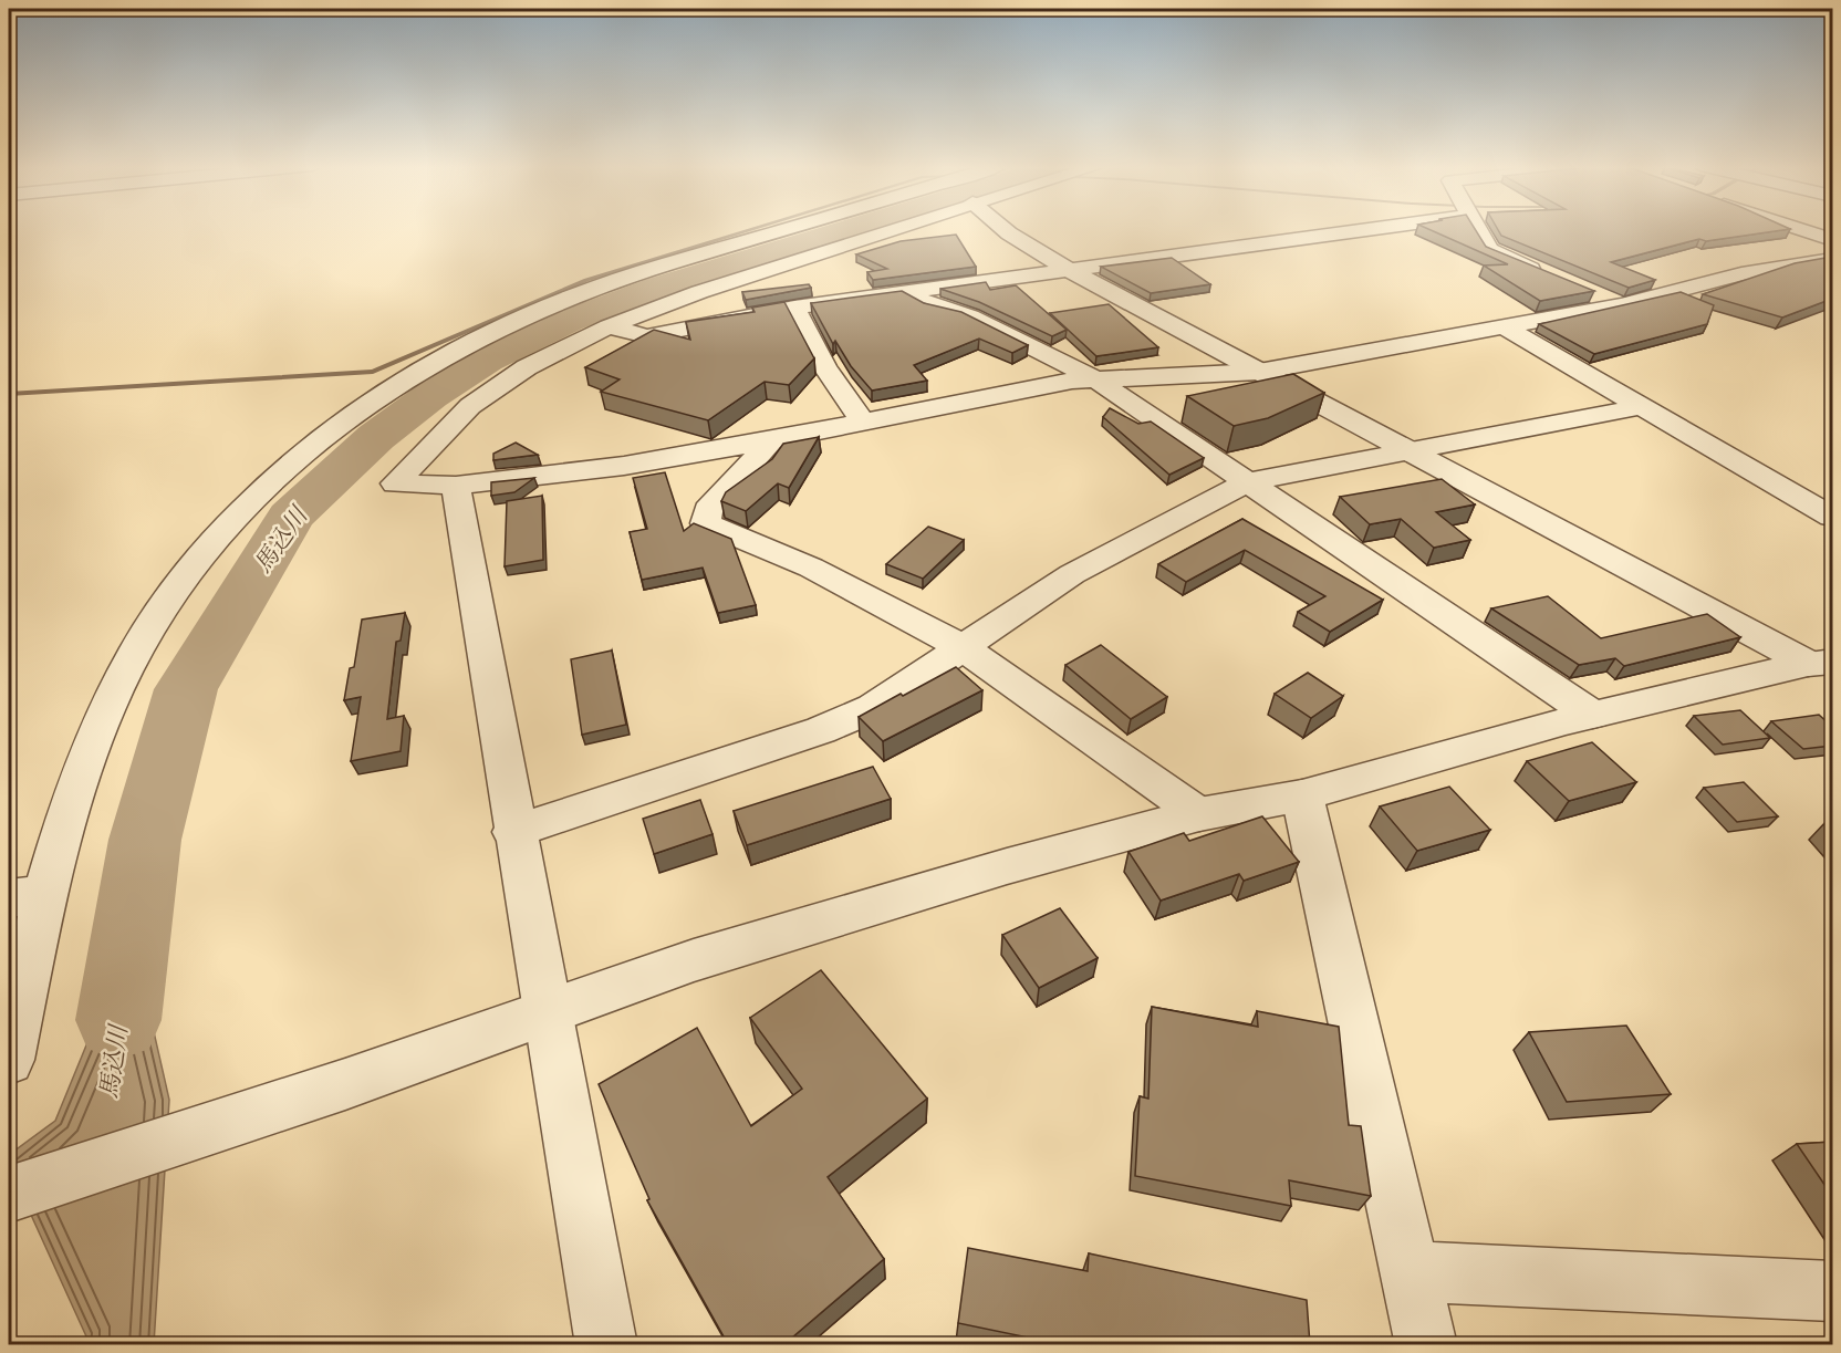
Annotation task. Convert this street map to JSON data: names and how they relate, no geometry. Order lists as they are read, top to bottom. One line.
{"water":["馬込川"]}
